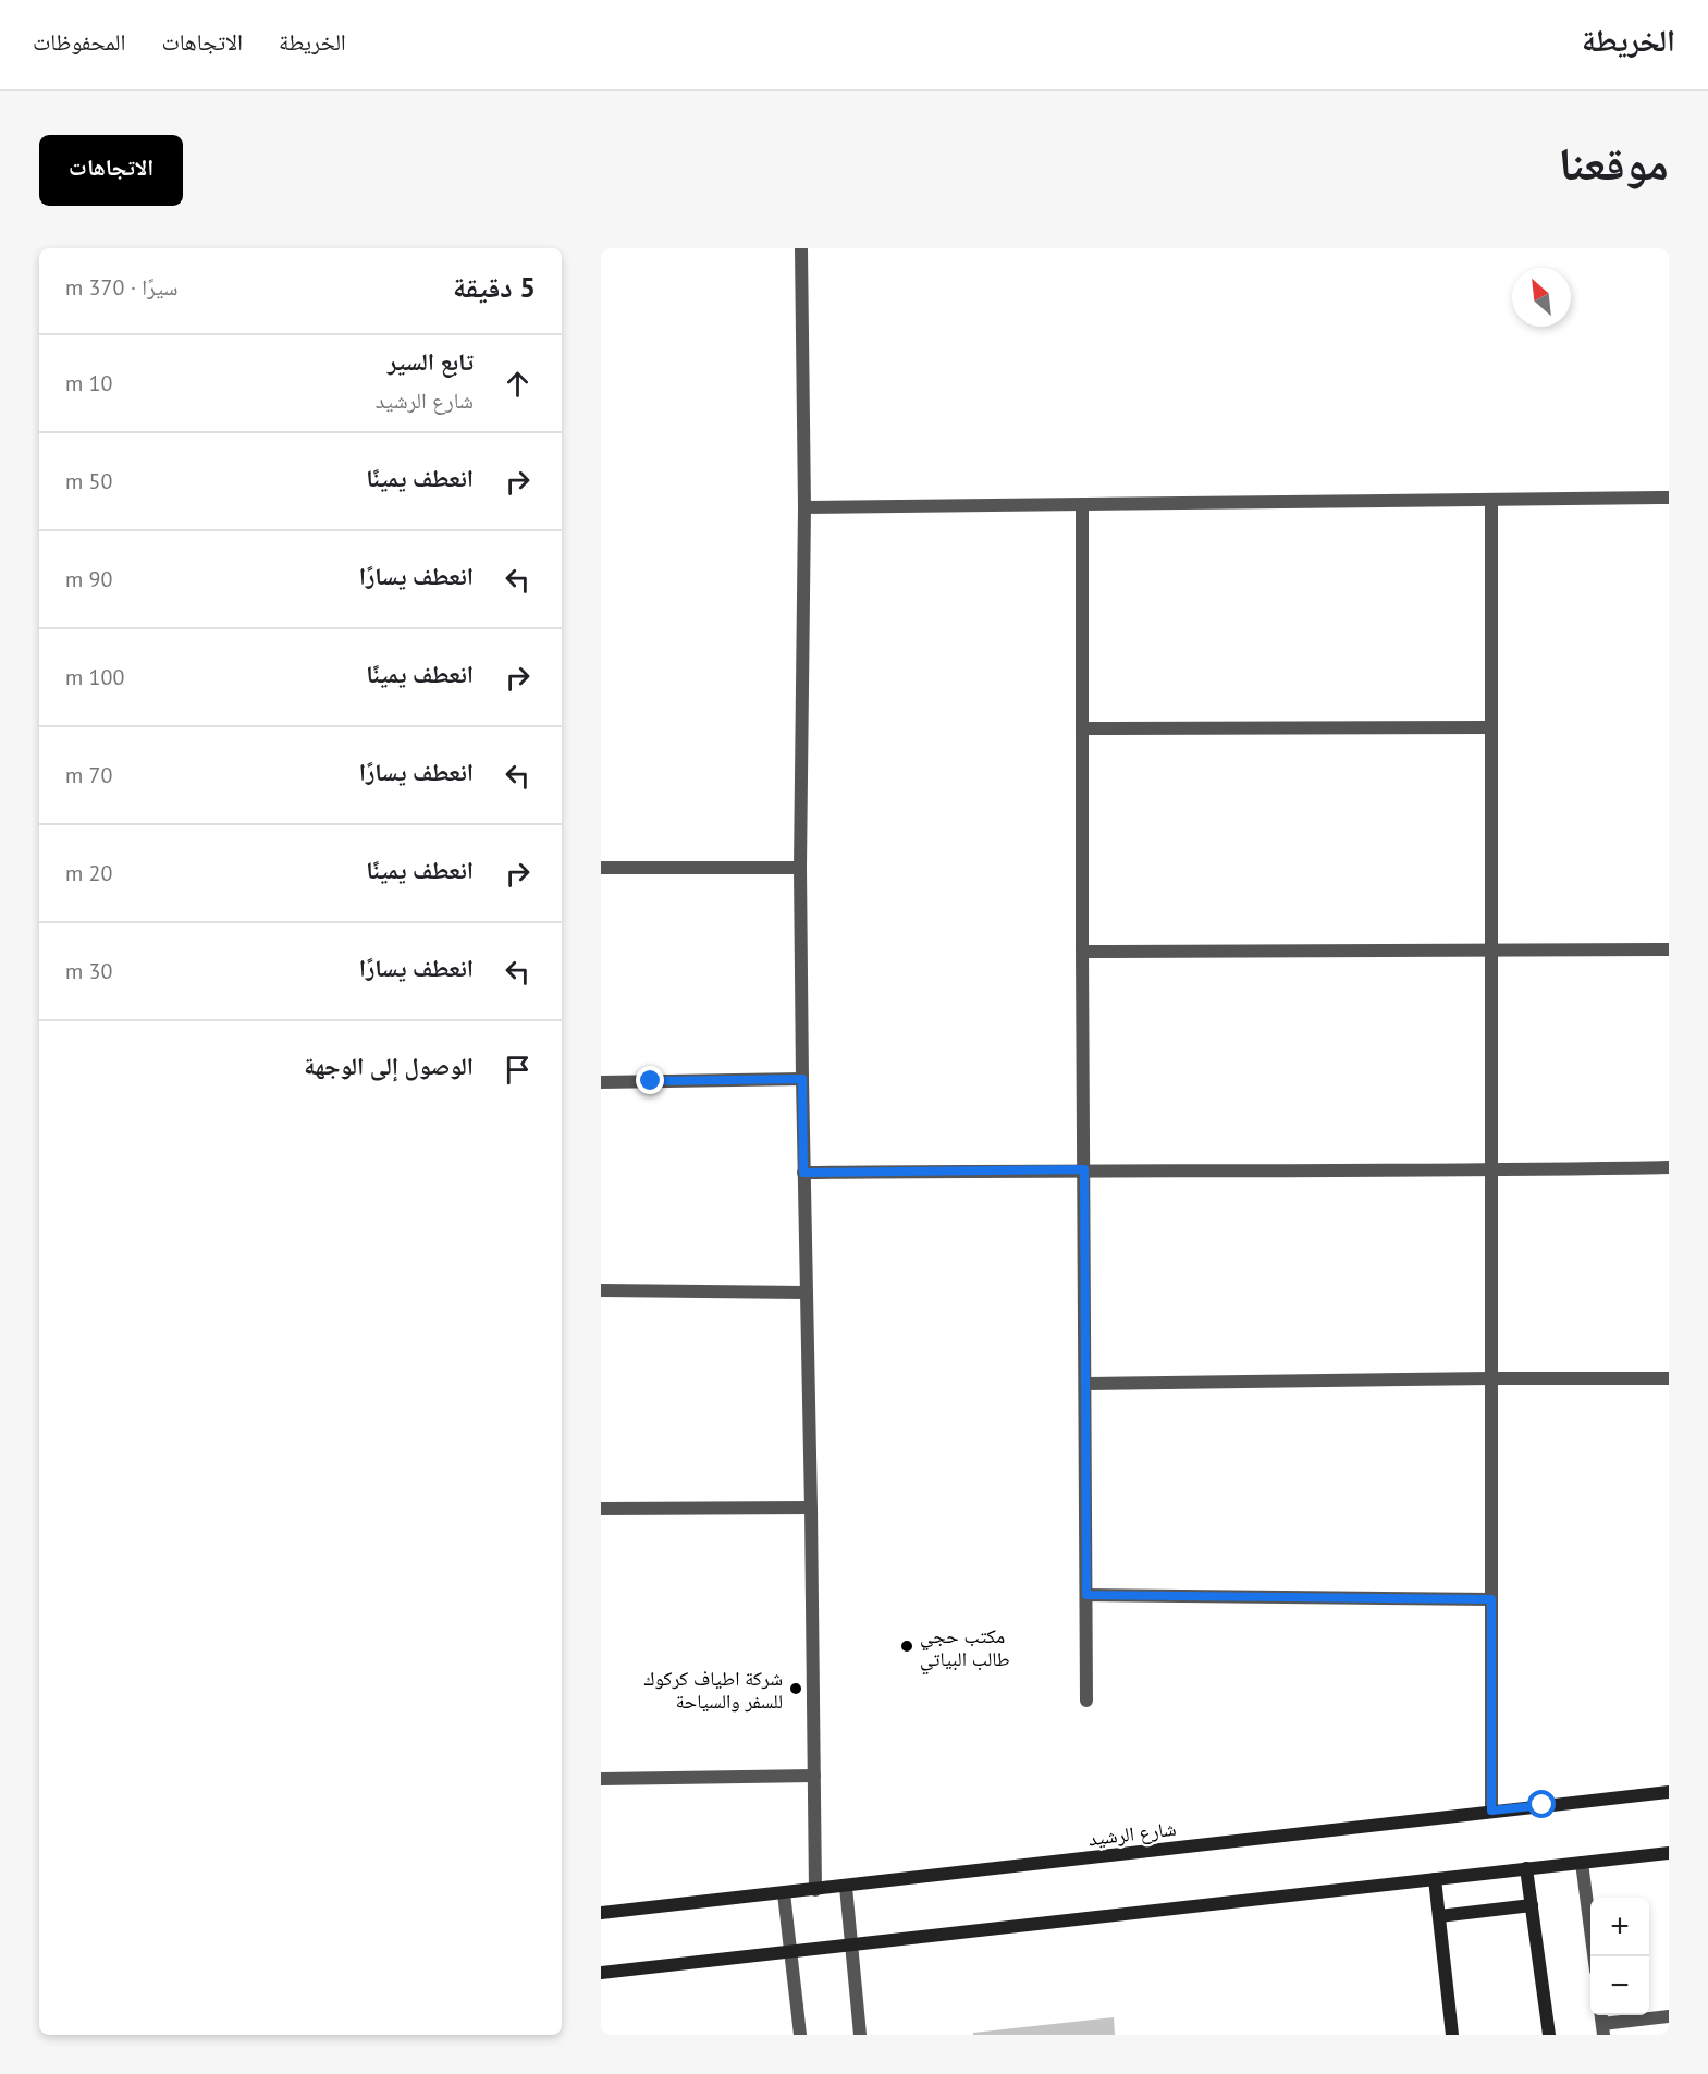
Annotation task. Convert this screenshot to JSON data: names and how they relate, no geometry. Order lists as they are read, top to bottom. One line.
{"streets":{"main road":["شارع الرشيد"]},"places":["مكتب حجي طالب البياتي","شركة اطياف كركوك للسفر والسياحة"],"north":"top left","page":{"header":"الخريطة","nav":["الخريطة","الاتجاهات","المحفوظات"],"title":"موقعنا","buttons":"الاتجاهات","heading":["5 دقيقة","سيرًا · 370 m"],"list":[["تابع السير","شارع الرشيد","10 m"],["انعطف يمينًا","50 m"],["انعطف يسارًا","90 m"],["انعطف يمينًا","100 m"],["انعطف يسارًا","70 m"],["انعطف يمينًا","20 m"],["انعطف يسارًا","30 m"],"الوصول إلى الوجهة"],"map_buttons":["+","−"]}}
